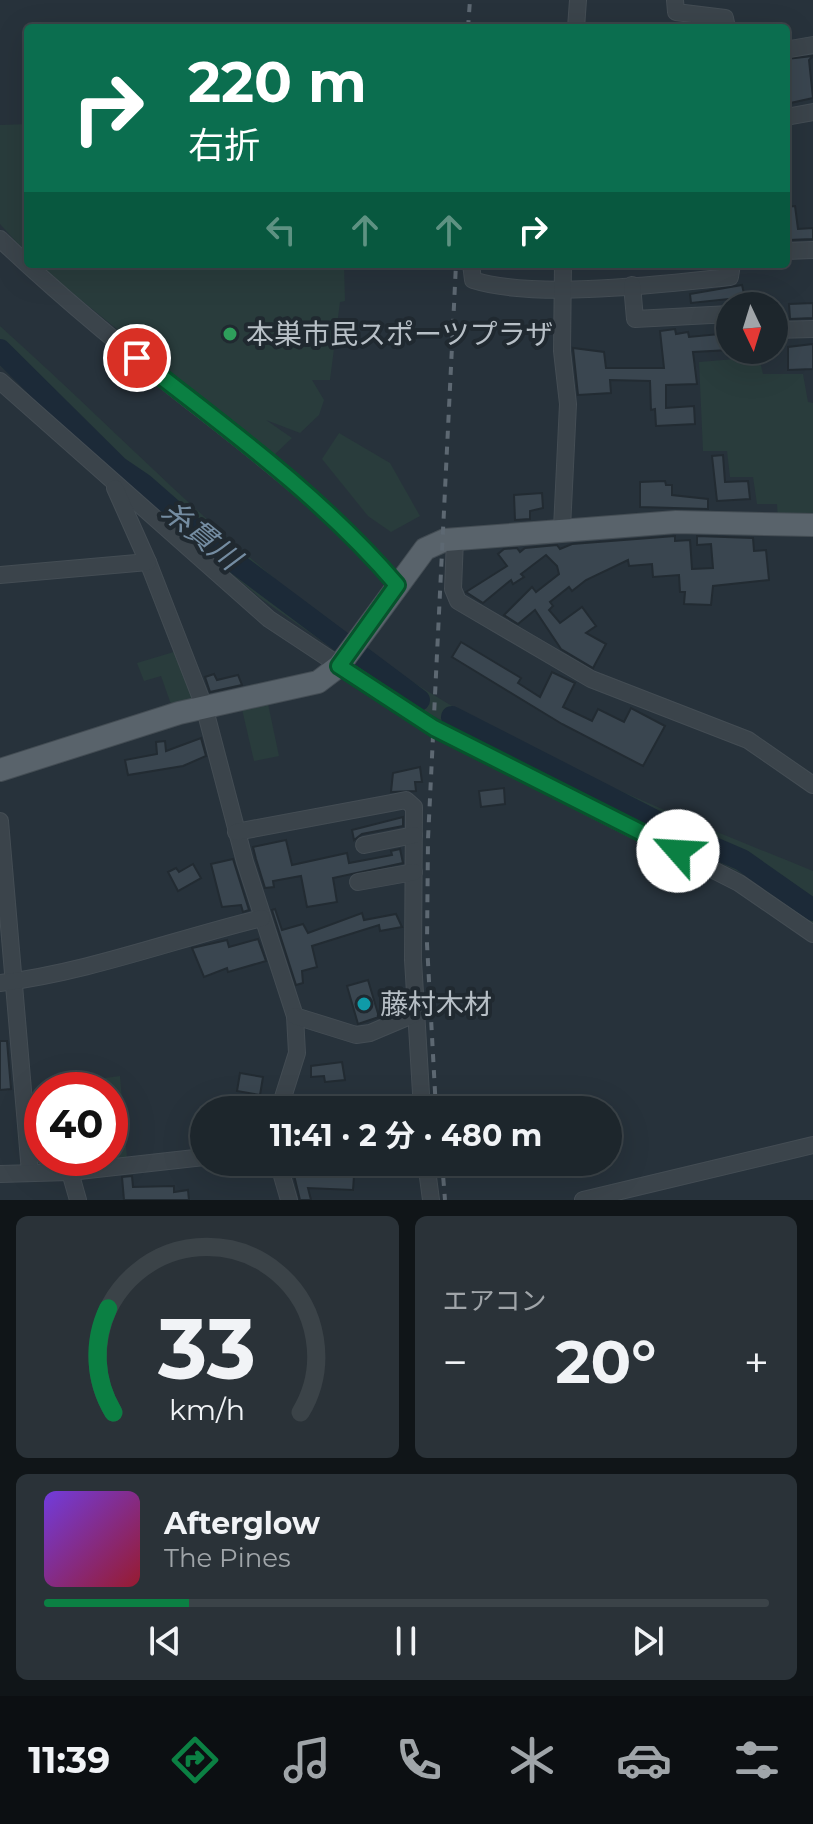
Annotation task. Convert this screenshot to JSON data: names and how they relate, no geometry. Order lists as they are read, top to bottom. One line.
{"water":["糸貫川"],"places":["本巣市民スポーツプラザ","藤村木材"],"north":"bottom","page":{"turn":["220 m","右折"],"limit":"40","trip":"11:41 · 2 分 · 480 m","tile":"エアコン","heat":["−","20°","+"],"song":["Afterglow","The Pines"],"tabs":"11:39","gauge":["33","km/h"]}}
